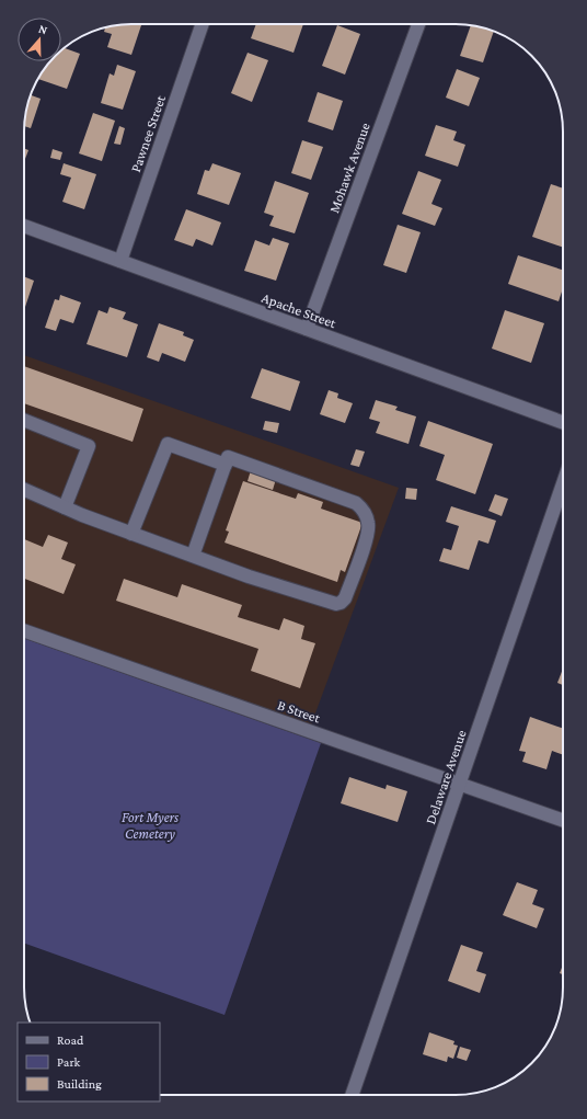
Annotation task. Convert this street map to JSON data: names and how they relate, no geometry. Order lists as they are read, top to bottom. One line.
{"streets":{"street":["Pawnee Street","Mohawk Avenue","Apache Street","B Street","Delaware Avenue"]},"crossings":[["Pawnee Street","Apache Street"],["Mohawk Avenue","Apache Street"],["B Street","Delaware Avenue"]],"parks":["Fort Myers Cemetery"],"legend":["Road","Park","Building"],"north":"top"}
